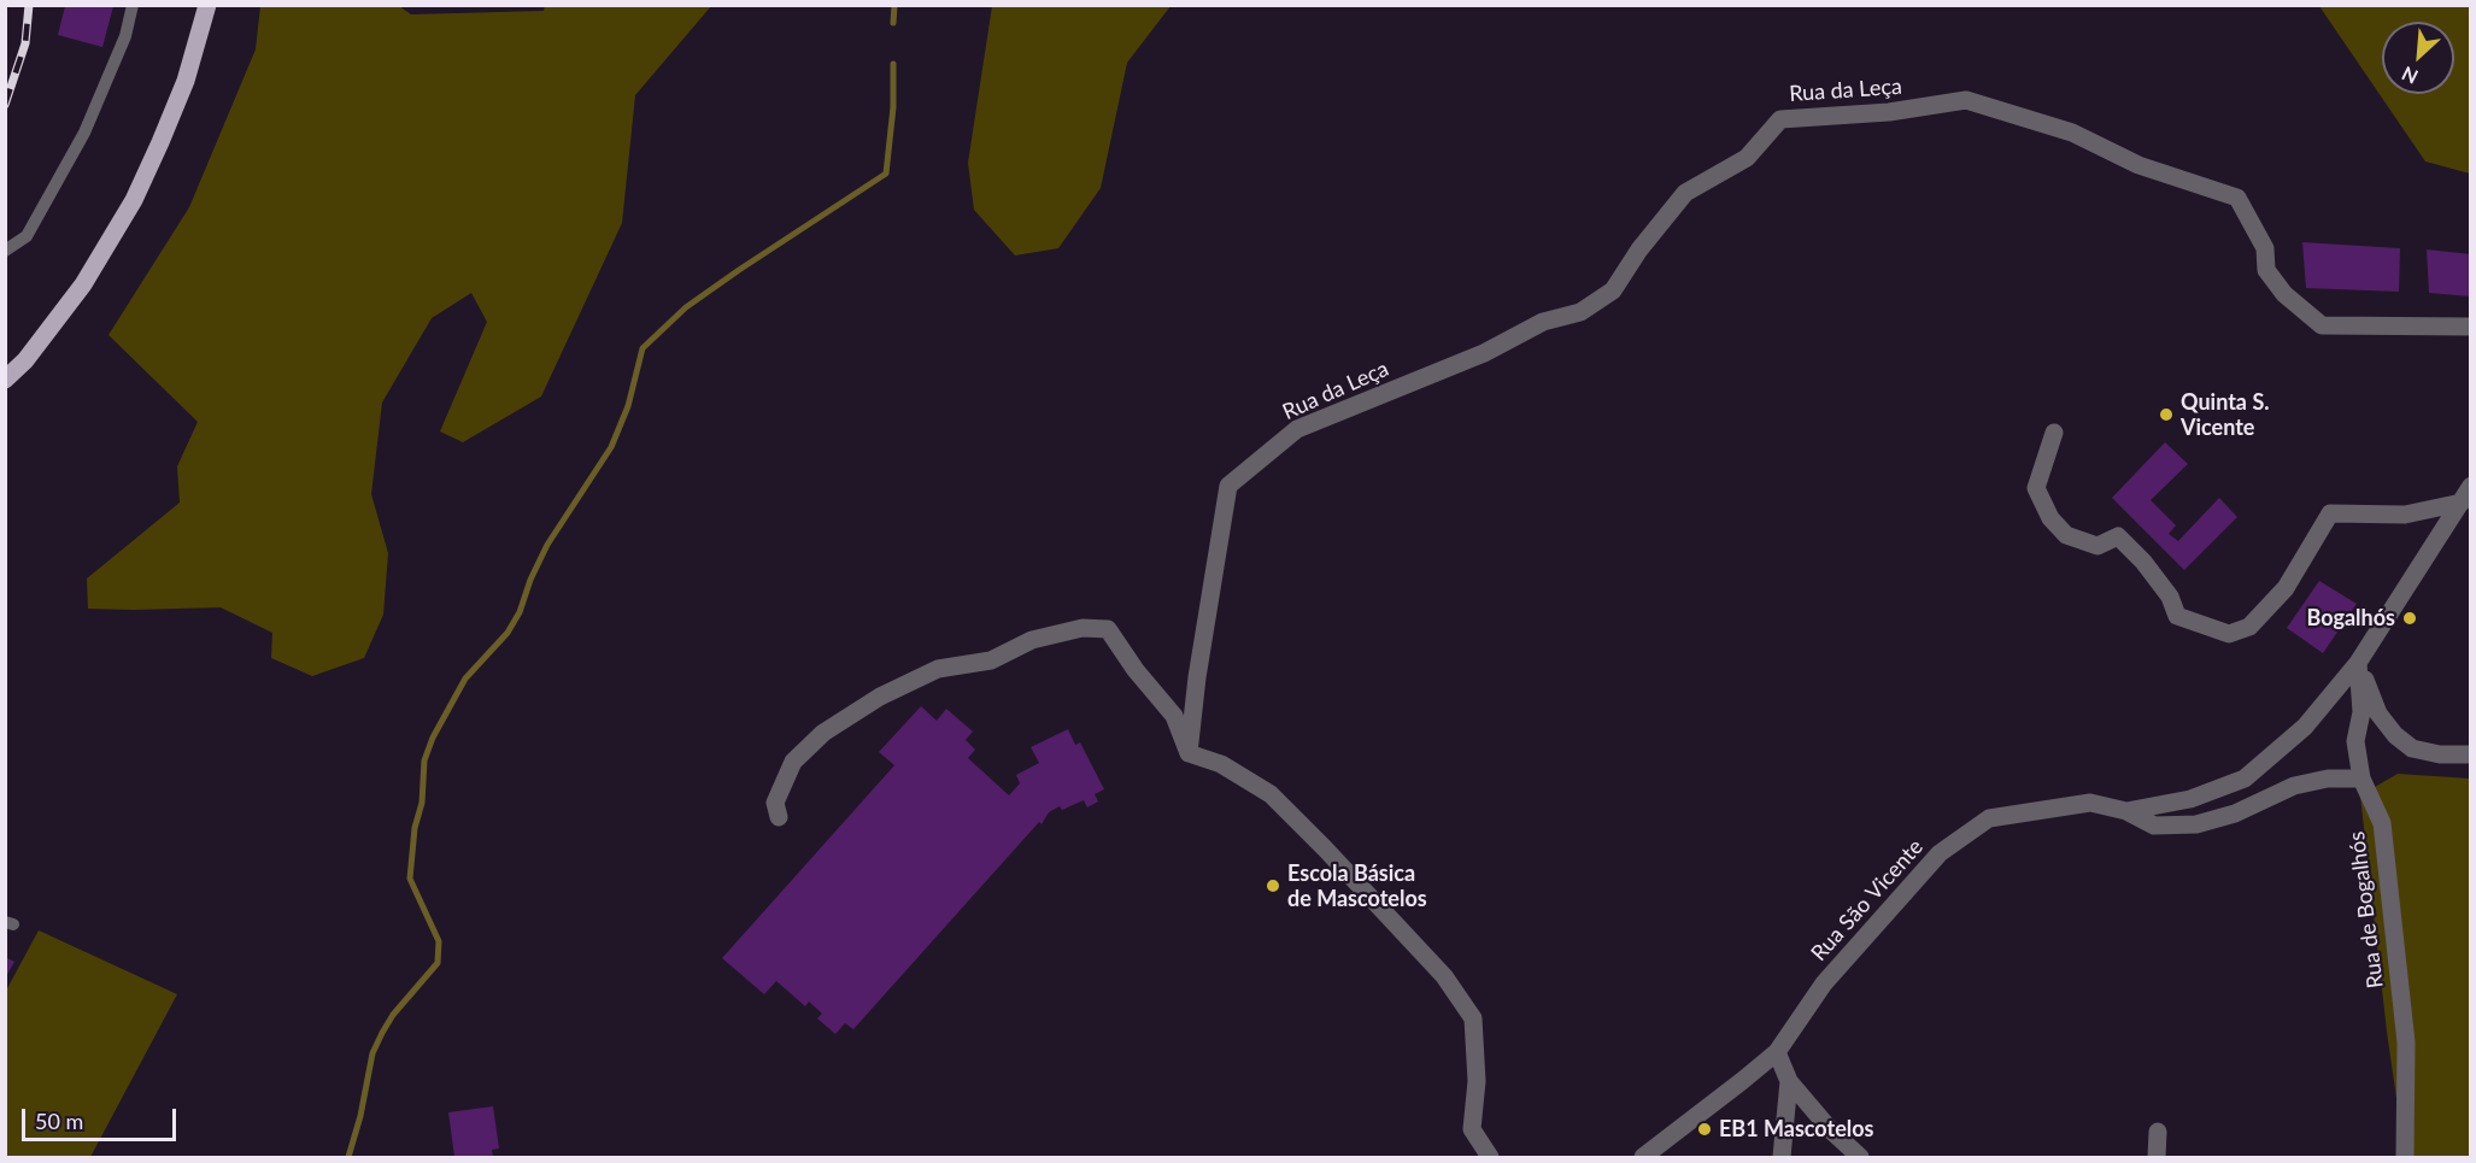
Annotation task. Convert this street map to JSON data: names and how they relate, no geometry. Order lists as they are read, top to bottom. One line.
{"streets":{"street":["Rua da Leça","Rua São Vicente","Rua de Bogalhós"]},"crossings":[["Rua São Vicente","Rua de Bogalhós"]],"places":["Quinta S. Vicente","Bogalhós","Escola Básica de Mascotelos","EB1 Mascotelos"],"scale_bar":"50 m","north":"bottom left"}
